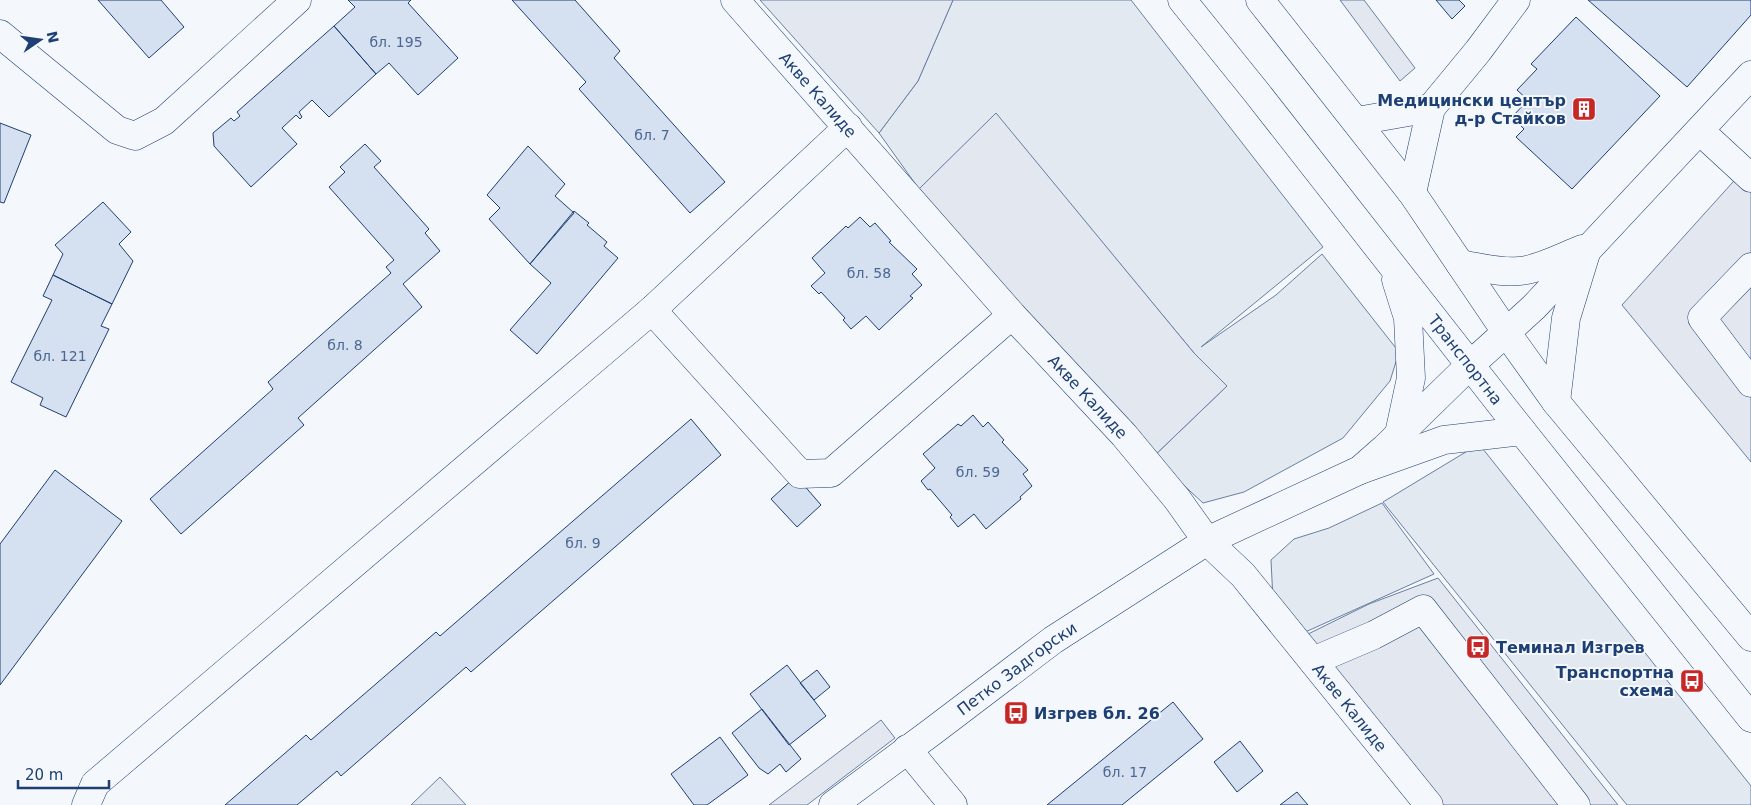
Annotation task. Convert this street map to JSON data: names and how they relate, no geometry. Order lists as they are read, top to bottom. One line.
{"streets":{"street":["Акве Калиде","Транспортна","Петко Задгорски"]},"crossings":[["Акве Калиде","Петко Задгорски"]],"places":{"building":["Медицински център д-р Стайков"],"bus stop":["Теминал Изгрев","Транспортна схема","Изгрев бл. 26"]},"house_numbers":["бл. 195","бл. 7","бл. 58","бл. 8","бл. 121","бл. 59","бл. 9","бл. 17"],"scale_bar":"20 m","north":"right"}
